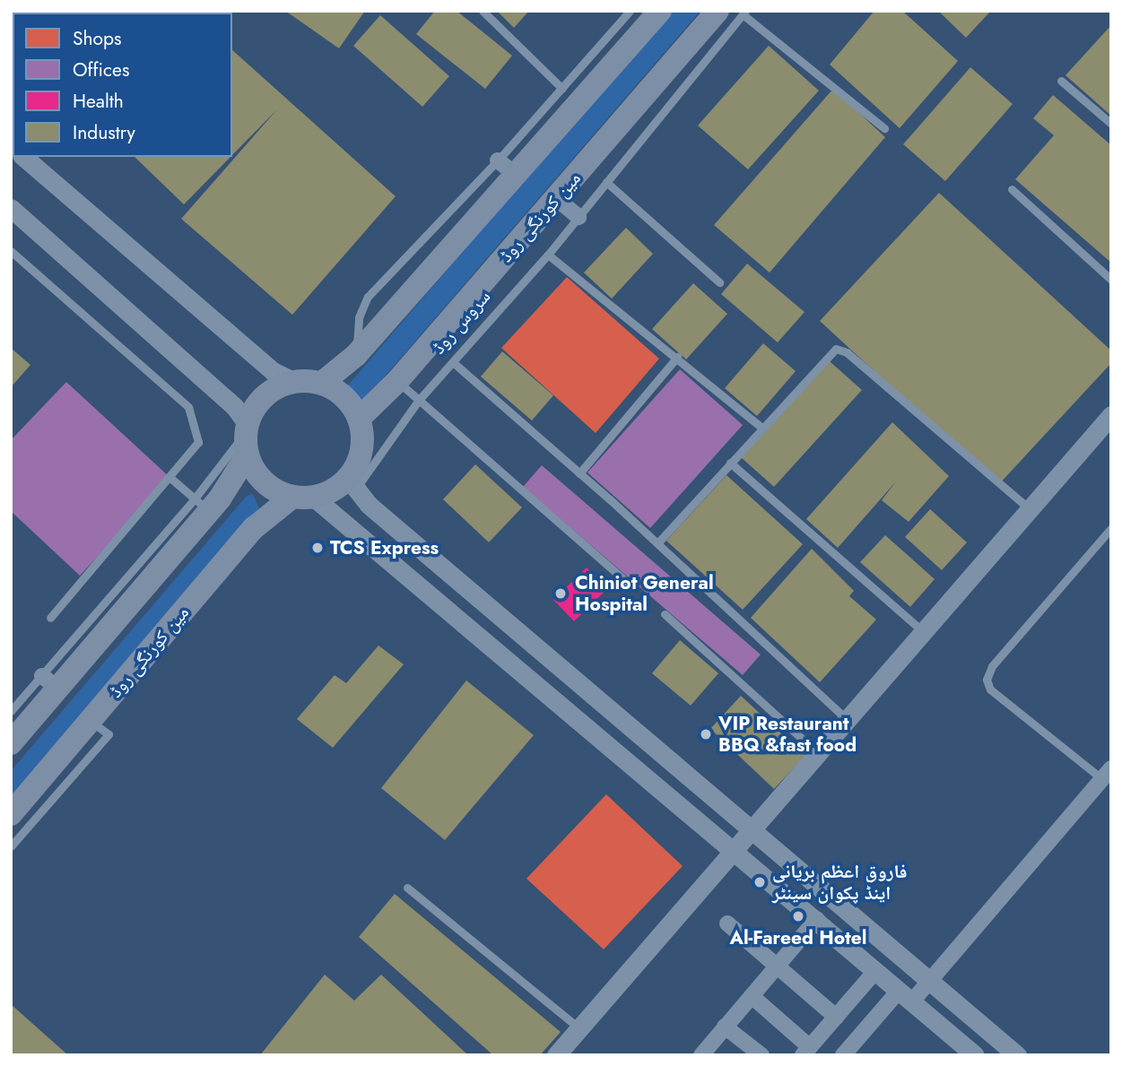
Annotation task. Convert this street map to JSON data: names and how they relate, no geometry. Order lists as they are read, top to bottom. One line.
{"streets":{"main road":["مین کورنگی روڈ"],"lane":["سروس روڈ"]},"crossings":[["مین کورنگی روڈ","سروس روڈ"]],"places":["TCS Express","Chiniot General Hospital","VIP Restaurant BBQ &fast food","فاروق اعظم بریانی اینڈ پکوان سینٹر","Al-Fareed Hotel"],"legend":["Shops","Offices","Health","Industry"]}
